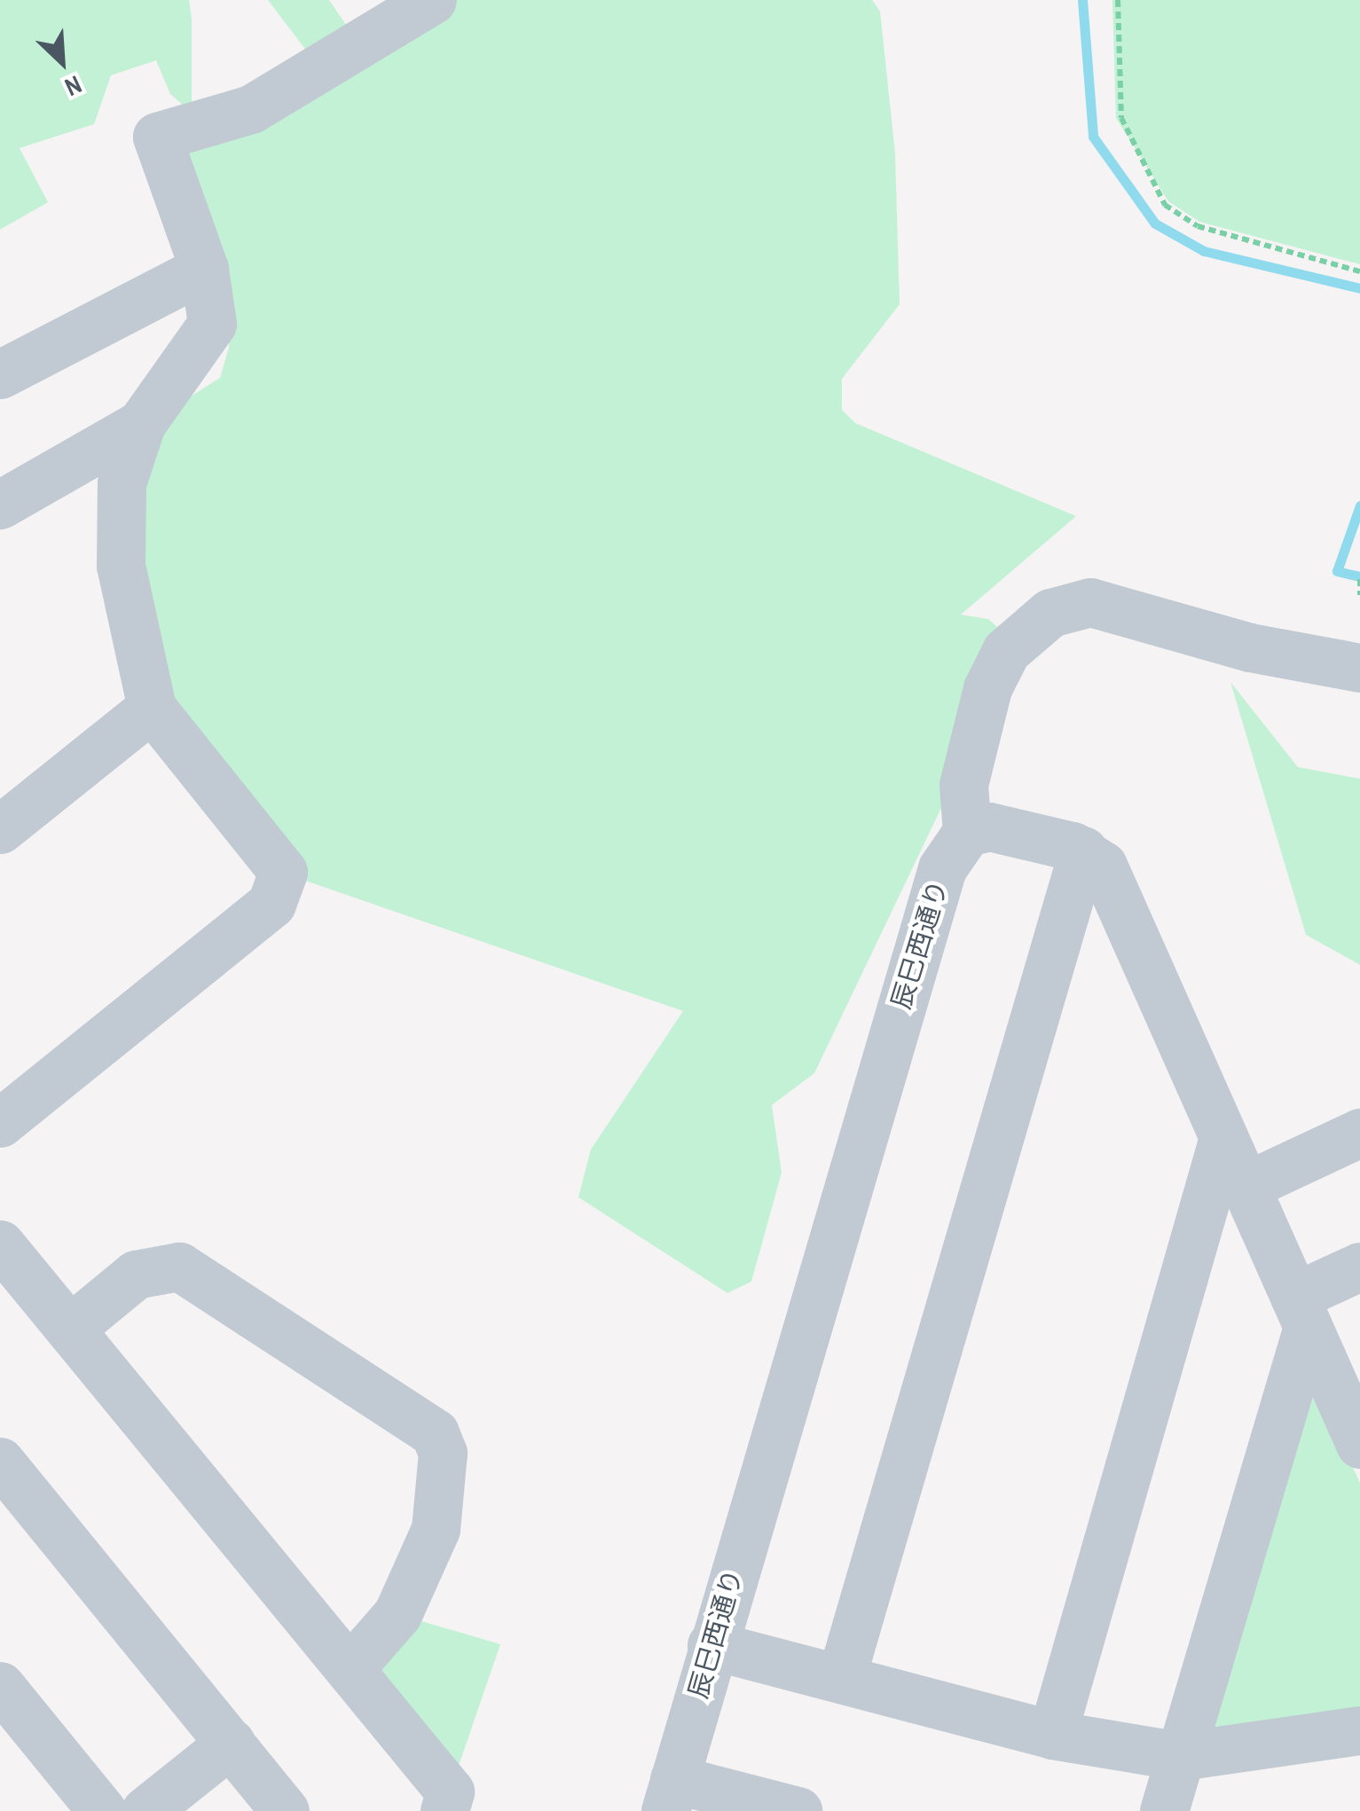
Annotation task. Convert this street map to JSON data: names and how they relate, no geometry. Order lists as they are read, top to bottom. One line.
{"streets":{"street":["辰巳西通り"]},"north":"bottom right"}
